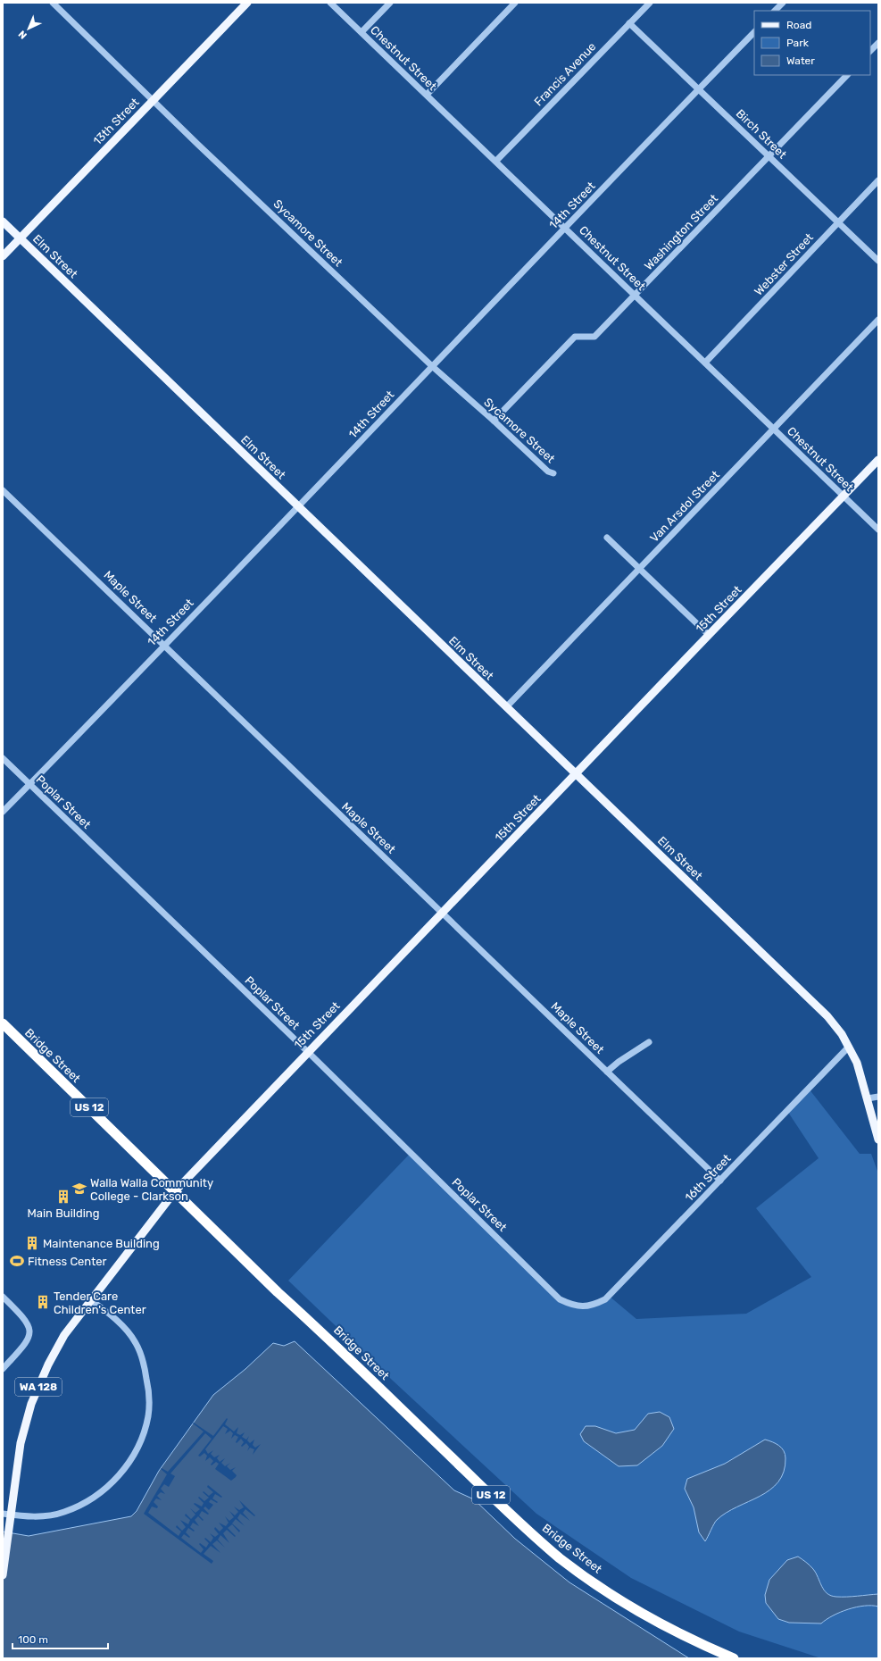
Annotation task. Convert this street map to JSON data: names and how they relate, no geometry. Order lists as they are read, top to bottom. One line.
{"streets":{"highway":["Bridge Street","US 12"],"main road":["13th Street","Elm Street","15th Street","WA 128"],"street":["Chestnut Street","Francis Avenue","Birch Street","14th Street","Washington Street","Sycamore Street","Webster Street","Van Arsdol Street","Maple Street","Poplar Street","16th Street"]},"crossings":[["Chestnut Street","Francis Avenue"],["Chestnut Street","14th Street"],["Chestnut Street","Washington Street"],["Chestnut Street","Webster Street"],["Chestnut Street","Van Arsdol Street"],["Chestnut Street","15th Street"],["Francis Avenue","Birch Street"],["13th Street","Sycamore Street"],["13th Street","Elm Street"],["Birch Street","14th Street"],["Birch Street","Washington Street"],["Birch Street","Webster Street"],["14th Street","Sycamore Street"],["14th Street","Elm Street"],["14th Street","Maple Street"],["14th Street","Poplar Street"],["Washington Street","Sycamore Street"],["Elm Street","Van Arsdol Street"],["Elm Street","15th Street"],["Elm Street","16th Street"],["Maple Street","15th Street"],["Maple Street","16th Street"],["15th Street","Poplar Street"],["15th Street","Bridge Street"],["15th Street","WA 128"],["Poplar Street","16th Street"],["Bridge Street","WA 128"]],"places":{"school or university":["Walla Walla Community College - Clarkson"],"building":["Main Building","Maintenance Building","Tender Care Children's Center"],"sports":["Fitness Center"]},"legend":["Road","Park","Water"],"scale_bar":"100 m","north":"bottom left"}
